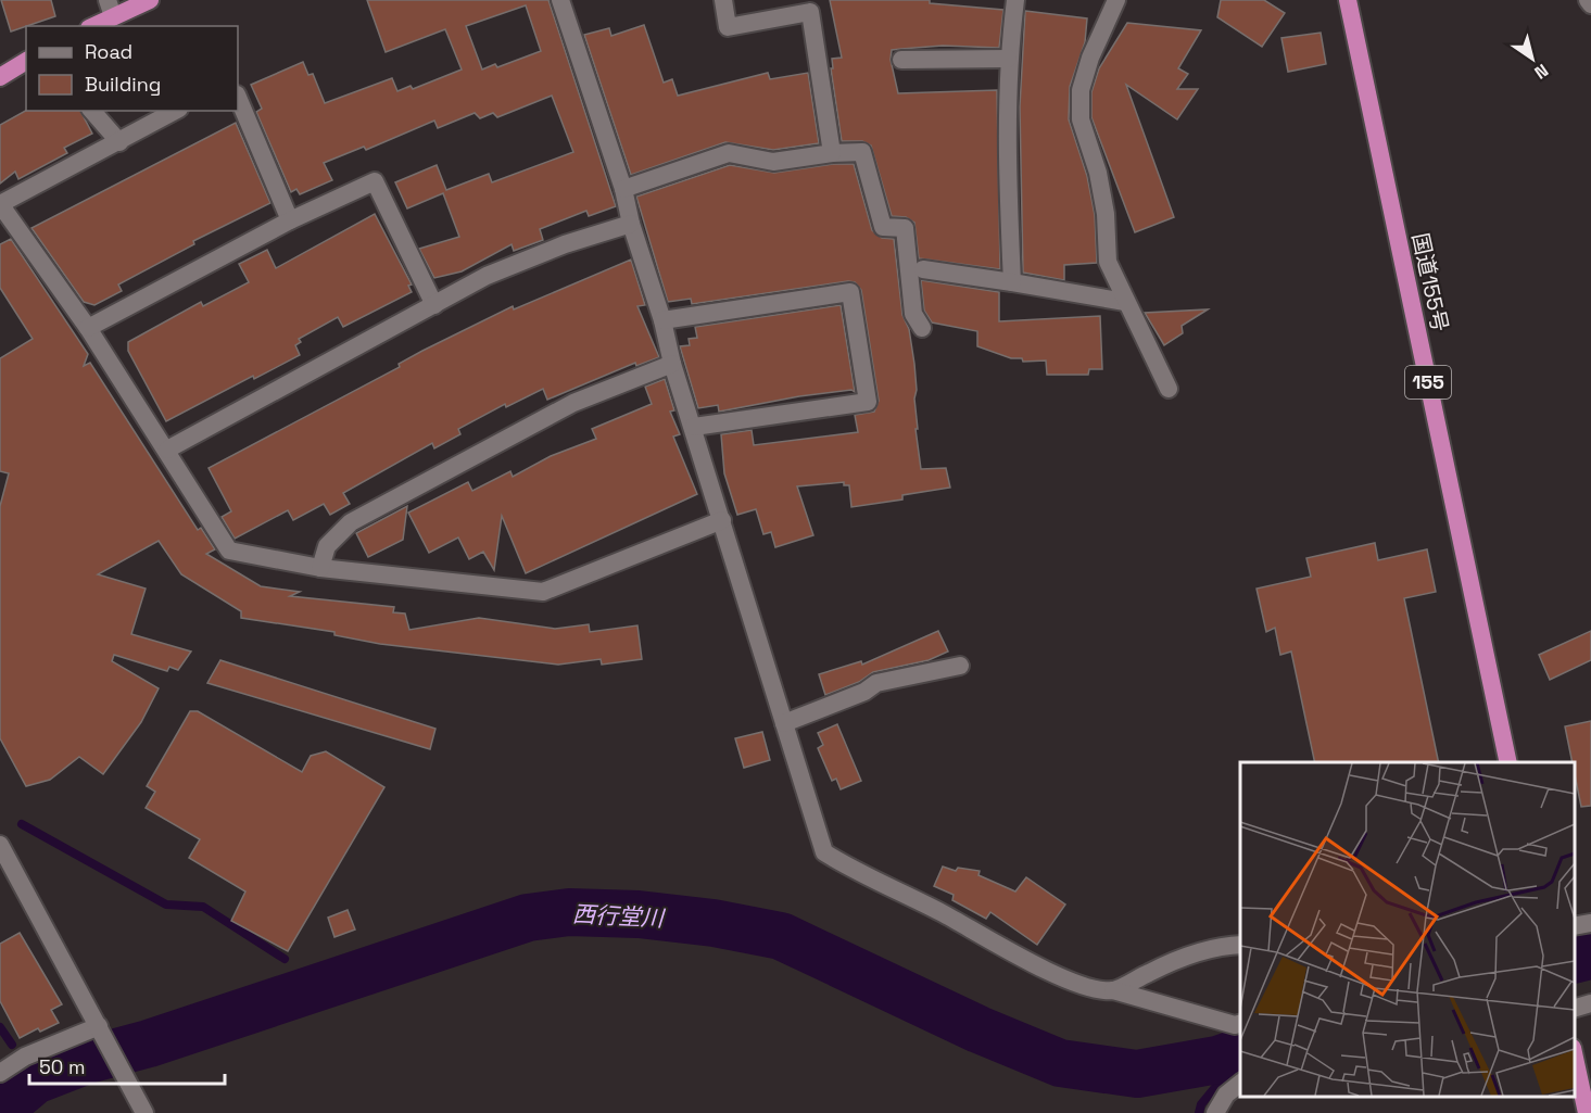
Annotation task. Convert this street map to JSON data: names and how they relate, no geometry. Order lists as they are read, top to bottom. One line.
{"streets":{"highway":["国道155号","155"]},"water":["西行堂川"],"legend":["Road","Building"],"scale_bar":"50 m","north":"bottom right"}
